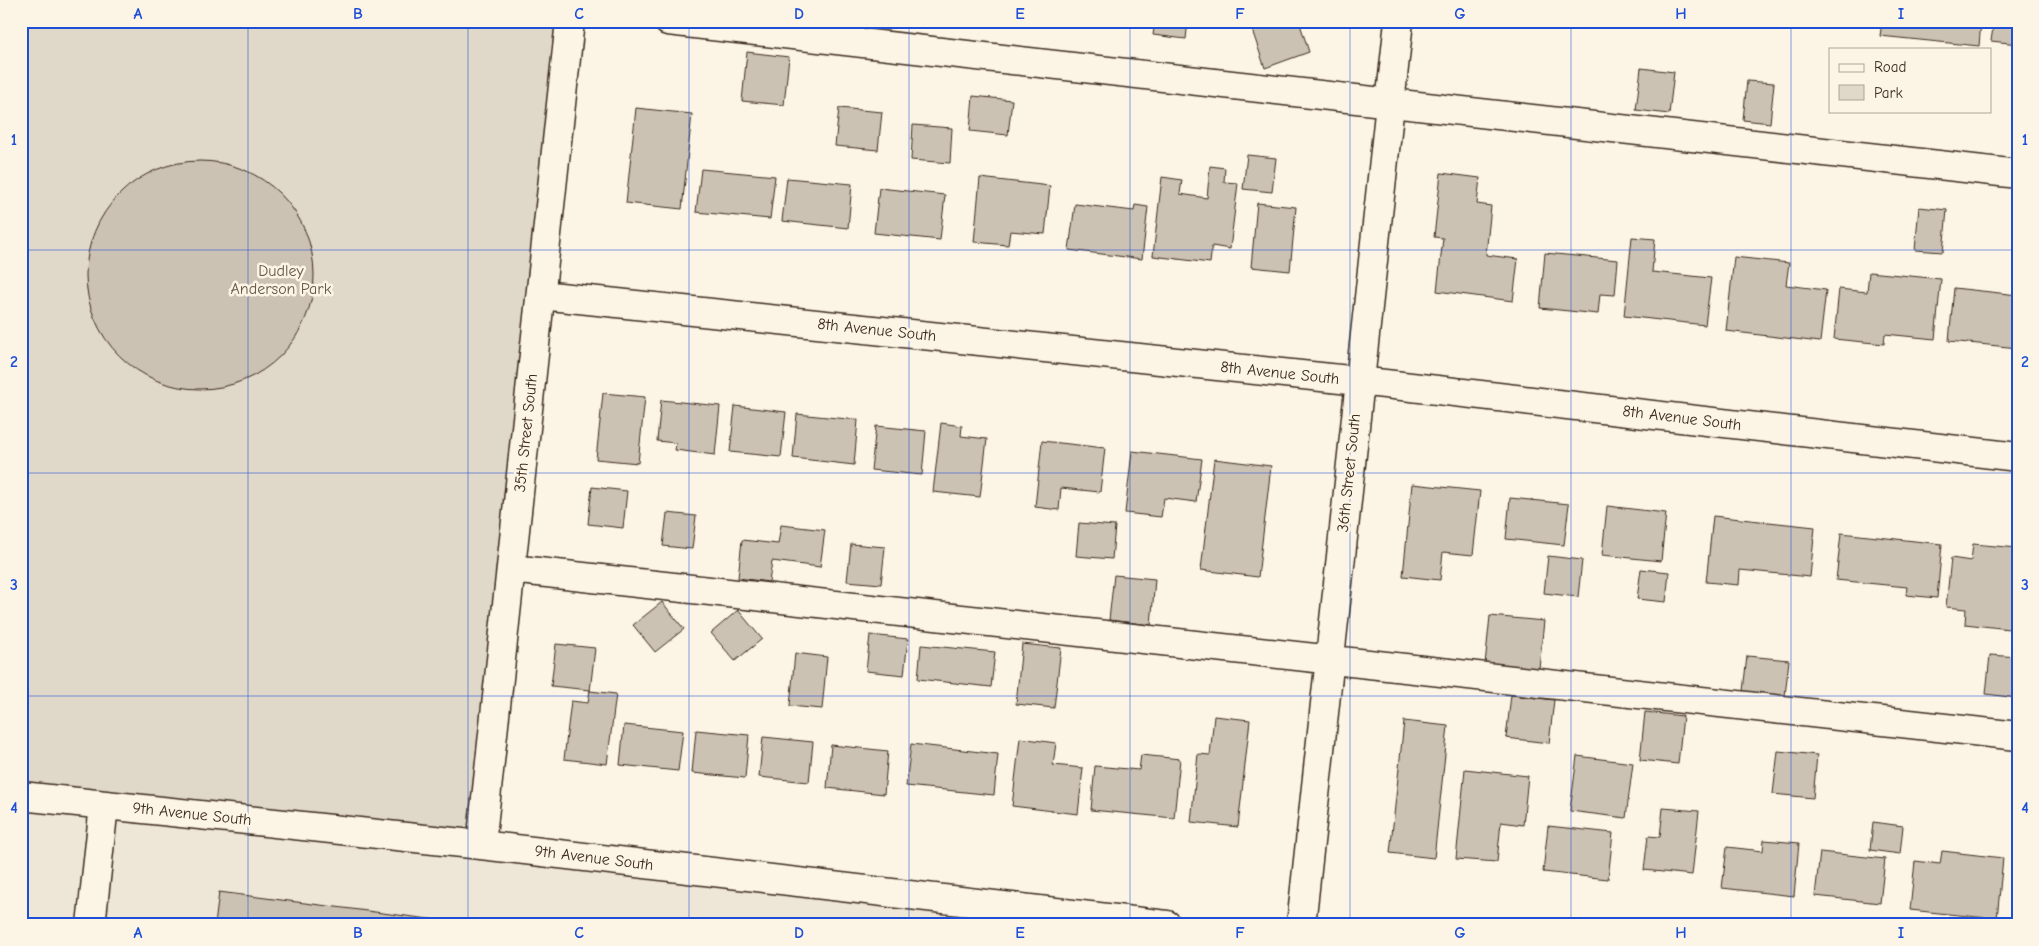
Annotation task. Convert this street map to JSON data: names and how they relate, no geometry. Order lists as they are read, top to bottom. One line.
{"streets":{"street":["8th Avenue South","35th Street South","36th Street South","9th Avenue South"]},"crossings":[["8th Avenue South","35th Street South"],["8th Avenue South","36th Street South"],["35th Street South","9th Avenue South"]],"parks":["Dudley Anderson Park"],"legend":["Road","Park"],"grid":{"columns":["A","B","C","D","E","F","G","H","I"],"rows":["1","2","3","4"]}}
